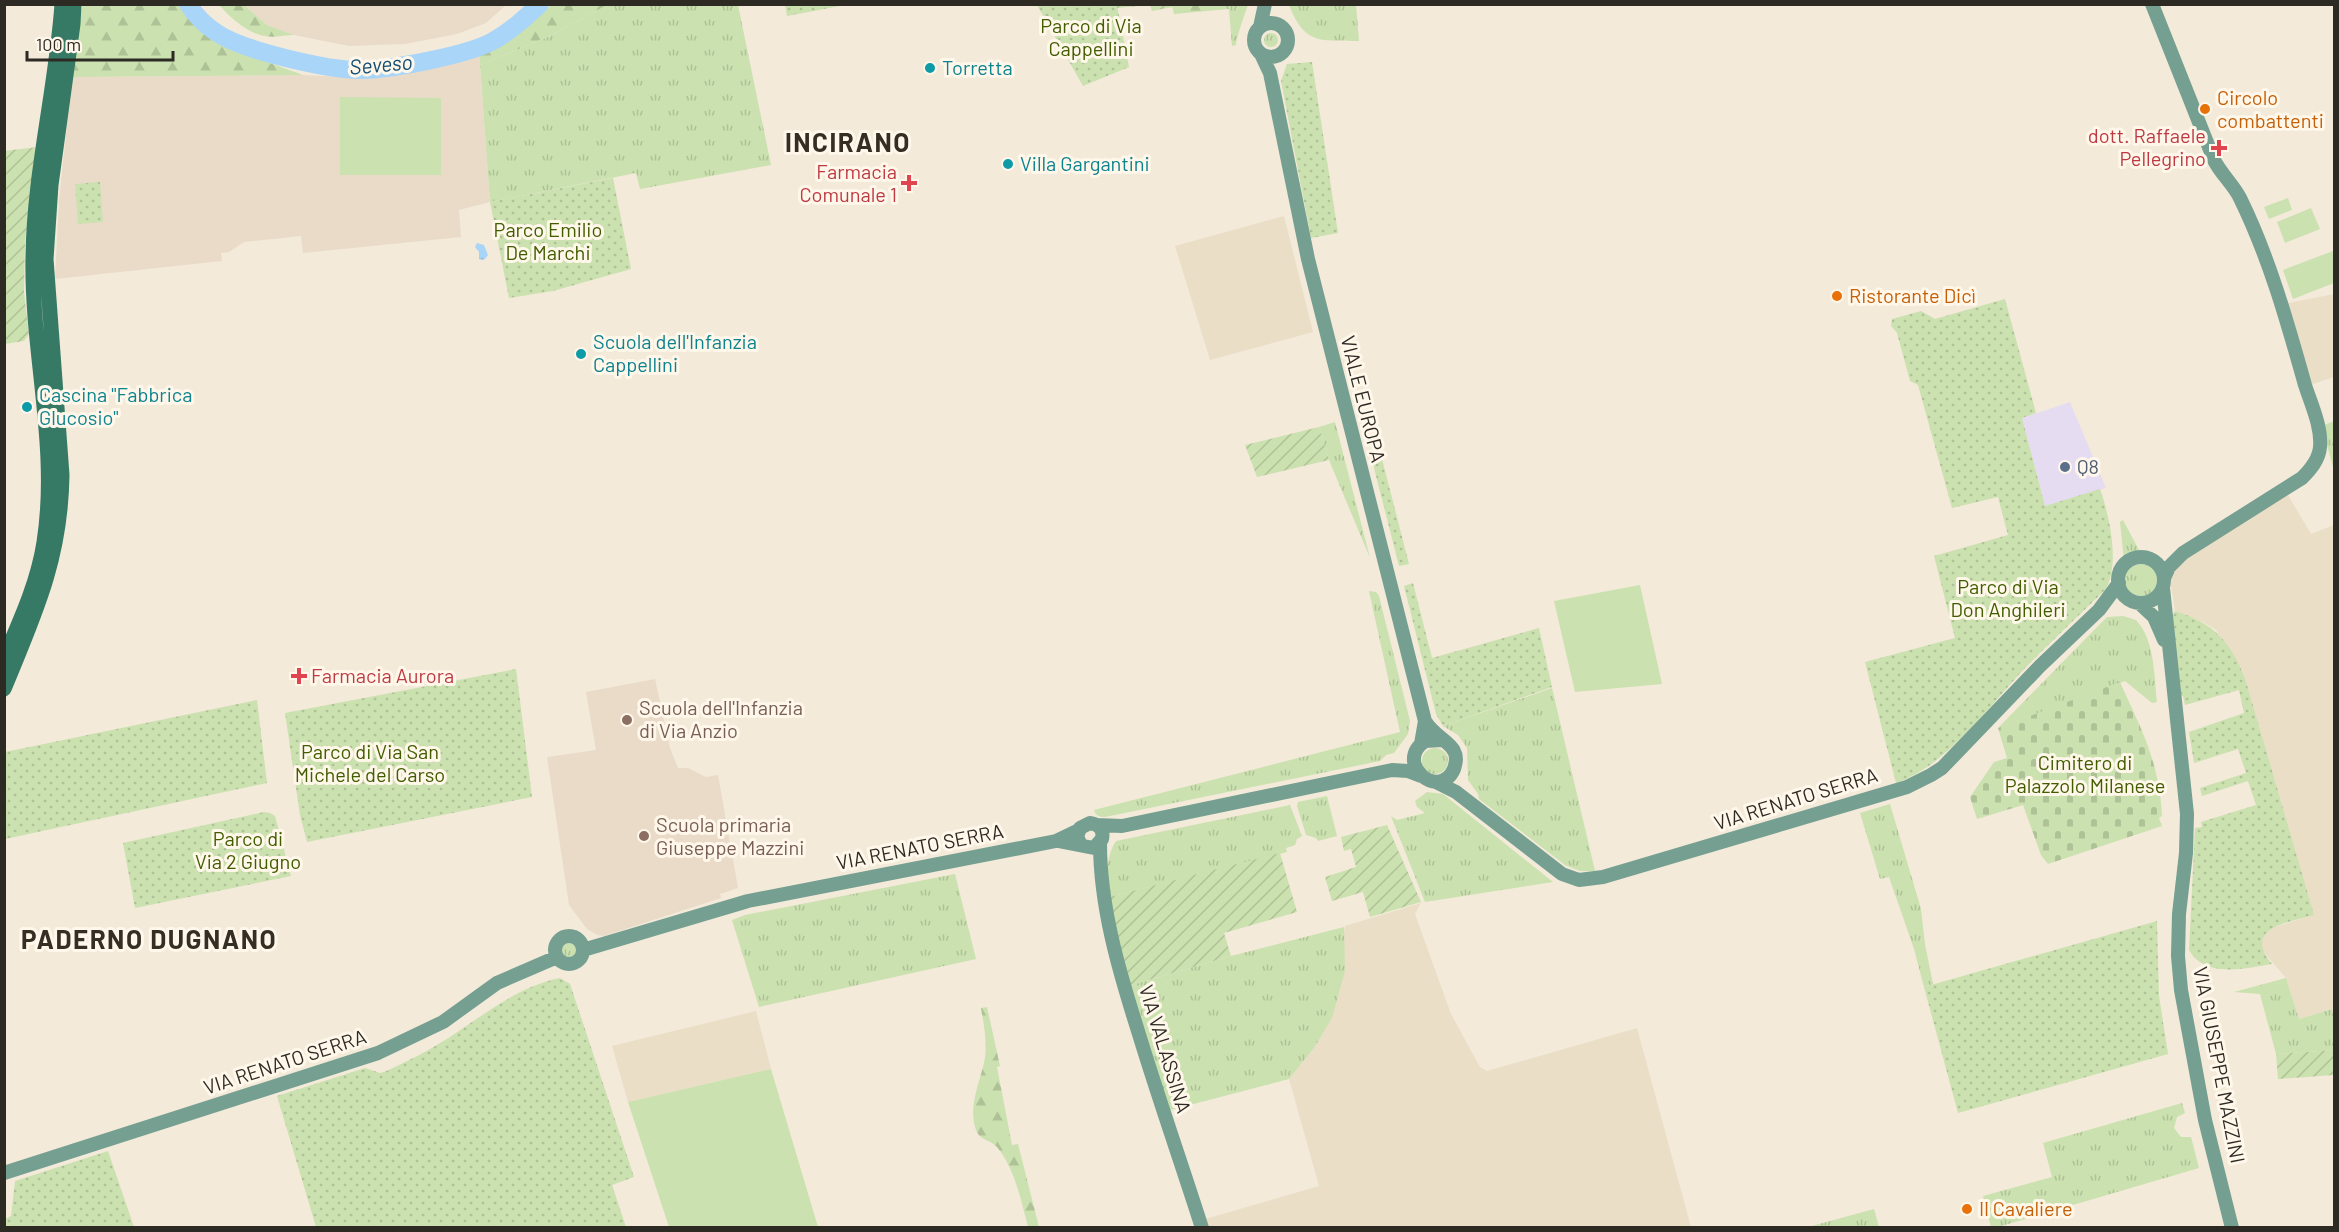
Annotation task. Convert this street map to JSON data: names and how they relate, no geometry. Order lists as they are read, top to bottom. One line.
{"streets":{"street":["VIALE EUROPA","VIA RENATO SERRA","VIA VALASSINA","VIA GIUSEPPE MAZZINI"]},"crossings":[["VIALE EUROPA","VIA RENATO SERRA"],["VIA RENATO SERRA","VIA VALASSINA"],["VIA RENATO SERRA","VIA GIUSEPPE MAZZINI"]],"districts":["INCIRANO","PADERNO DUGNANO"],"water":["Seveso"],"parks":["Parco di Via Cappellini","Parco Emilio De Marchi","Parco di Via Don Anghileri","Parco di Via San Michele del Carso","Cimitero di Palazzolo Milanese","Parco di Via 2 Giugno"],"places":{"other":["Torretta","Circolo combattenti","Villa Gargantini","Ristorante Dicì","Scuola dell'Infanzia Cappellini","Cascina \"Fabbrica Glucosio\"","Q8","Scuola dell'Infanzia di Via Anzio","Scuola primaria Giuseppe Mazzini","Il Cavaliere"],"health":["dott. Raffaele Pellegrino","Farmacia Comunale 1","Farmacia Aurora"]},"scale_bar":"100 m"}
